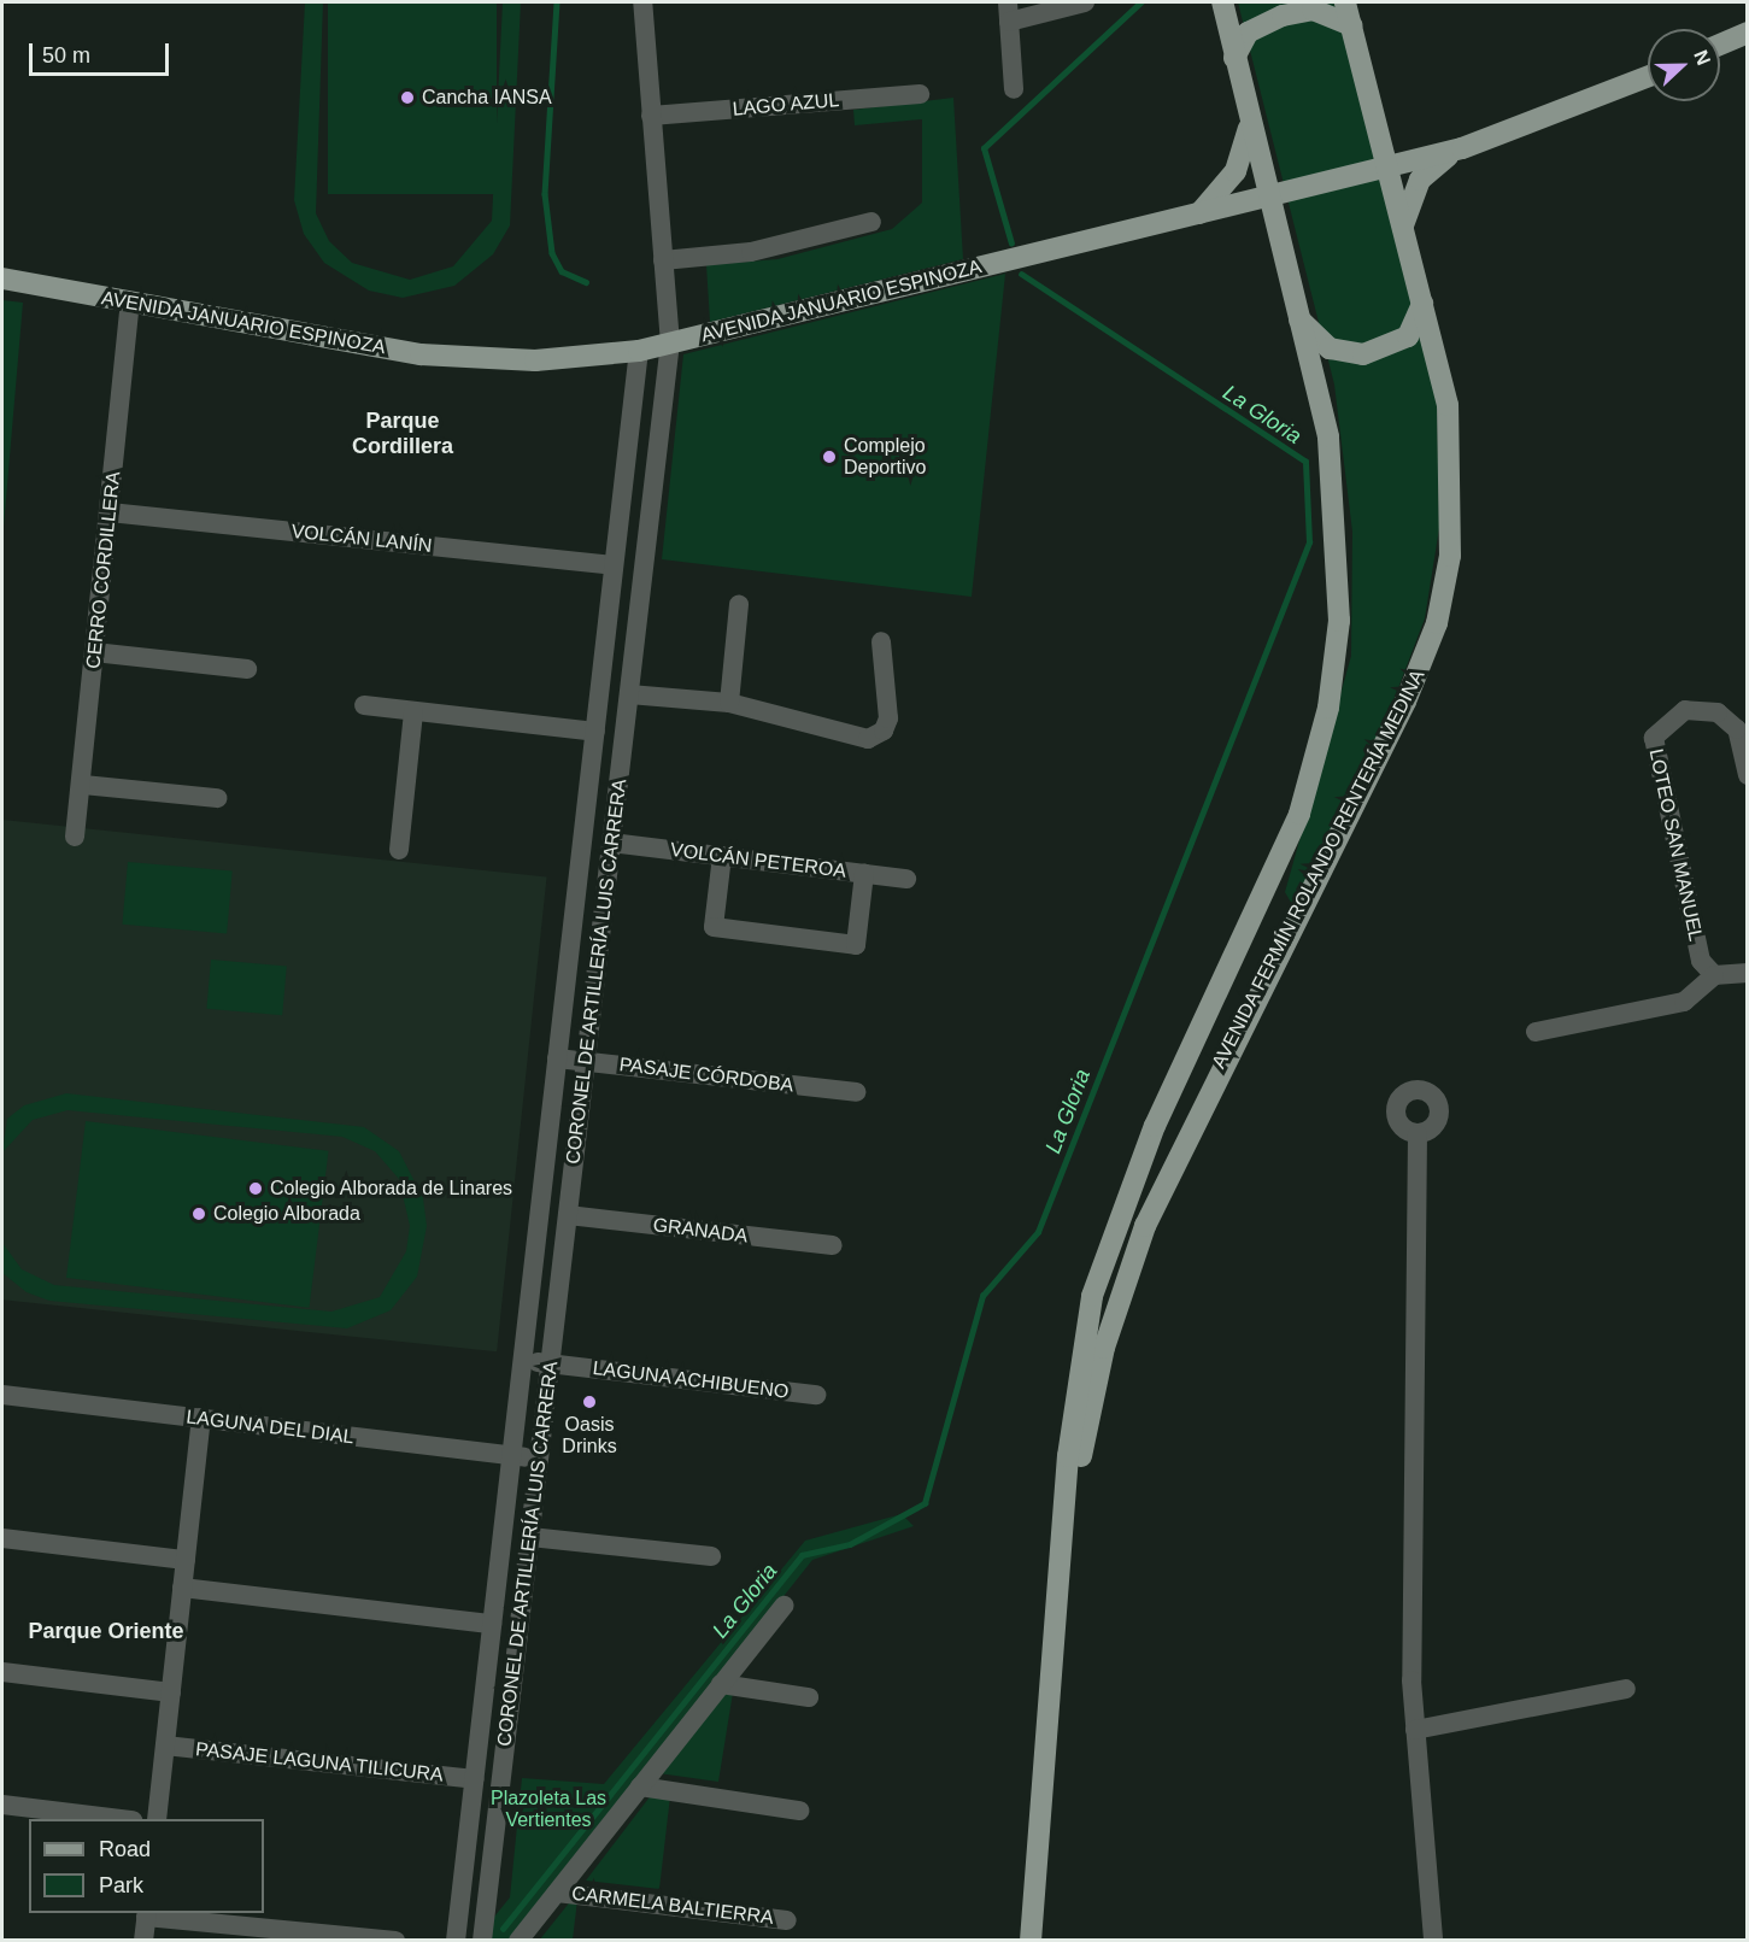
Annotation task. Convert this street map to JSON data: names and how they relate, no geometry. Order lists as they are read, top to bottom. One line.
{"streets":{"main road":["AVENIDA JANUARIO ESPINOZA","AVENIDA FERMÍN ROLANDO RENTERÍA MEDINA"],"street":["LAGO AZUL","VOLCÁN LANÍN","CERRO CORDILLERA","LOTEO SAN MANUEL","VOLCÁN PETEROA","CORONEL DE ARTILLERÍA LUIS CARRERA","PASAJE CÓRDOBA","GRANADA","LAGUNA ACHIBUENO","LAGUNA DEL DIAL","PASAJE LAGUNA TILICURA","CARMELA BALTIERRA"]},"crossings":[["LAGO AZUL","CORONEL DE ARTILLERÍA LUIS CARRERA"],["AVENIDA JANUARIO ESPINOZA","CERRO CORDILLERA"],["AVENIDA JANUARIO ESPINOZA","AVENIDA FERMÍN ROLANDO RENTERÍA MEDINA"],["AVENIDA JANUARIO ESPINOZA","CORONEL DE ARTILLERÍA LUIS CARRERA"],["VOLCÁN LANÍN","CERRO CORDILLERA"],["VOLCÁN LANÍN","CORONEL DE ARTILLERÍA LUIS CARRERA"],["VOLCÁN PETEROA","CORONEL DE ARTILLERÍA LUIS CARRERA"],["CORONEL DE ARTILLERÍA LUIS CARRERA","PASAJE CÓRDOBA"],["CORONEL DE ARTILLERÍA LUIS CARRERA","GRANADA"],["CORONEL DE ARTILLERÍA LUIS CARRERA","LAGUNA ACHIBUENO"],["CORONEL DE ARTILLERÍA LUIS CARRERA","LAGUNA DEL DIAL"],["CORONEL DE ARTILLERÍA LUIS CARRERA","PASAJE LAGUNA TILICURA"]],"districts":["Parque Cordillera","Parque Oriente"],"water":["La Gloria"],"parks":["Plazoleta Las Vertientes"],"places":["Cancha IANSA","Complejo Deportivo","Colegio Alborada de Linares","Colegio Alborada","Oasis Drinks"],"legend":["Road","Park"],"scale_bar":"50 m","north":"right"}
